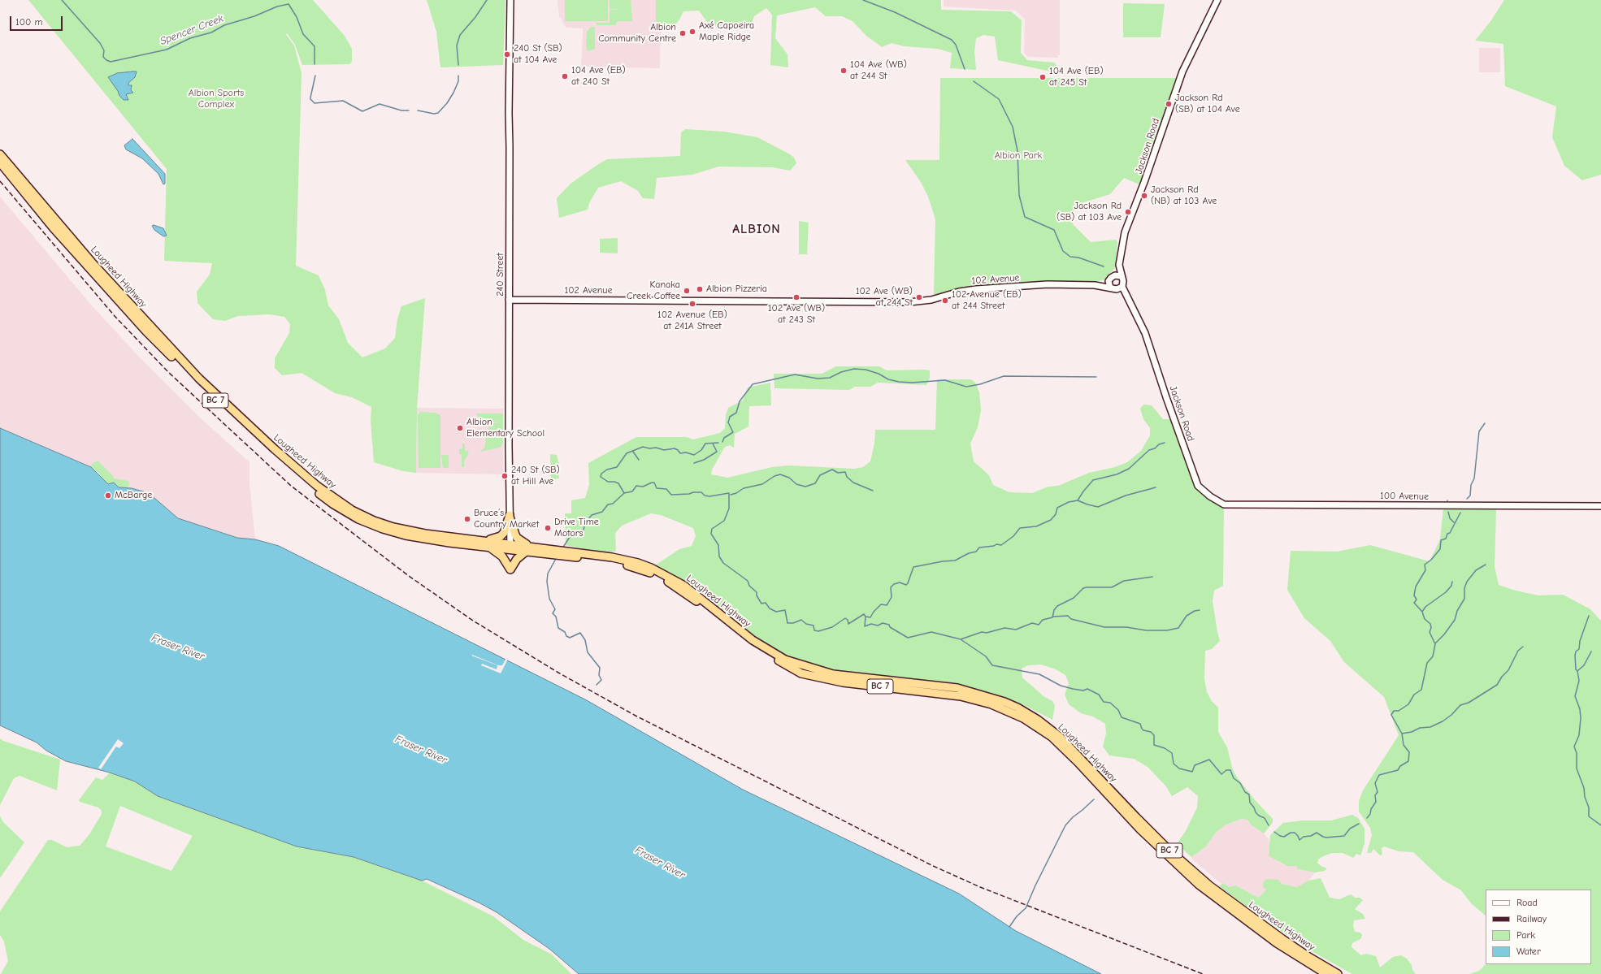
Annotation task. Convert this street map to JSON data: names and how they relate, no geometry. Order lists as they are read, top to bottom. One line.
{"streets":{"highway":["Lougheed Highway","BC 7"],"main road":["Jackson Road","240 Street","102 Avenue","100 Avenue"]},"crossings":[["Jackson Road","102 Avenue"],["Jackson Road","100 Avenue"],["240 Street","Lougheed Highway"],["240 Street","102 Avenue"]],"districts":["ALBION"],"water":["Spencer Creek","Fraser River"],"parks":["Albion Sports Complex","Albion Park"],"places":["Axé Capoeira Maple Ridge","Albion Community Centre","240 St (SB) at 104 Ave","104 Ave (WB) at 244 St","104 Ave (EB) at 240 St","104 Ave (EB) at 245 St","Jackson Rd (SB) at 104 Ave","Jackson Rd (NB) at 103 Ave","Jackson Rd (SB) at 103 Ave","Albion Pizzeria","Kanaka Creek Coffee","102 Ave (WB) at 243 St","102 Ave (WB) at 244 St","102 Avenue (EB) at 244 Street","102 Avenue (EB) at 241A Street","Albion Elementary School","240 St (SB) at Hill Ave","McBarge","Bruce’s Country Market","Drive Time Motors"],"legend":["Road","Railway","Park","Water"],"scale_bar":"100 m"}
